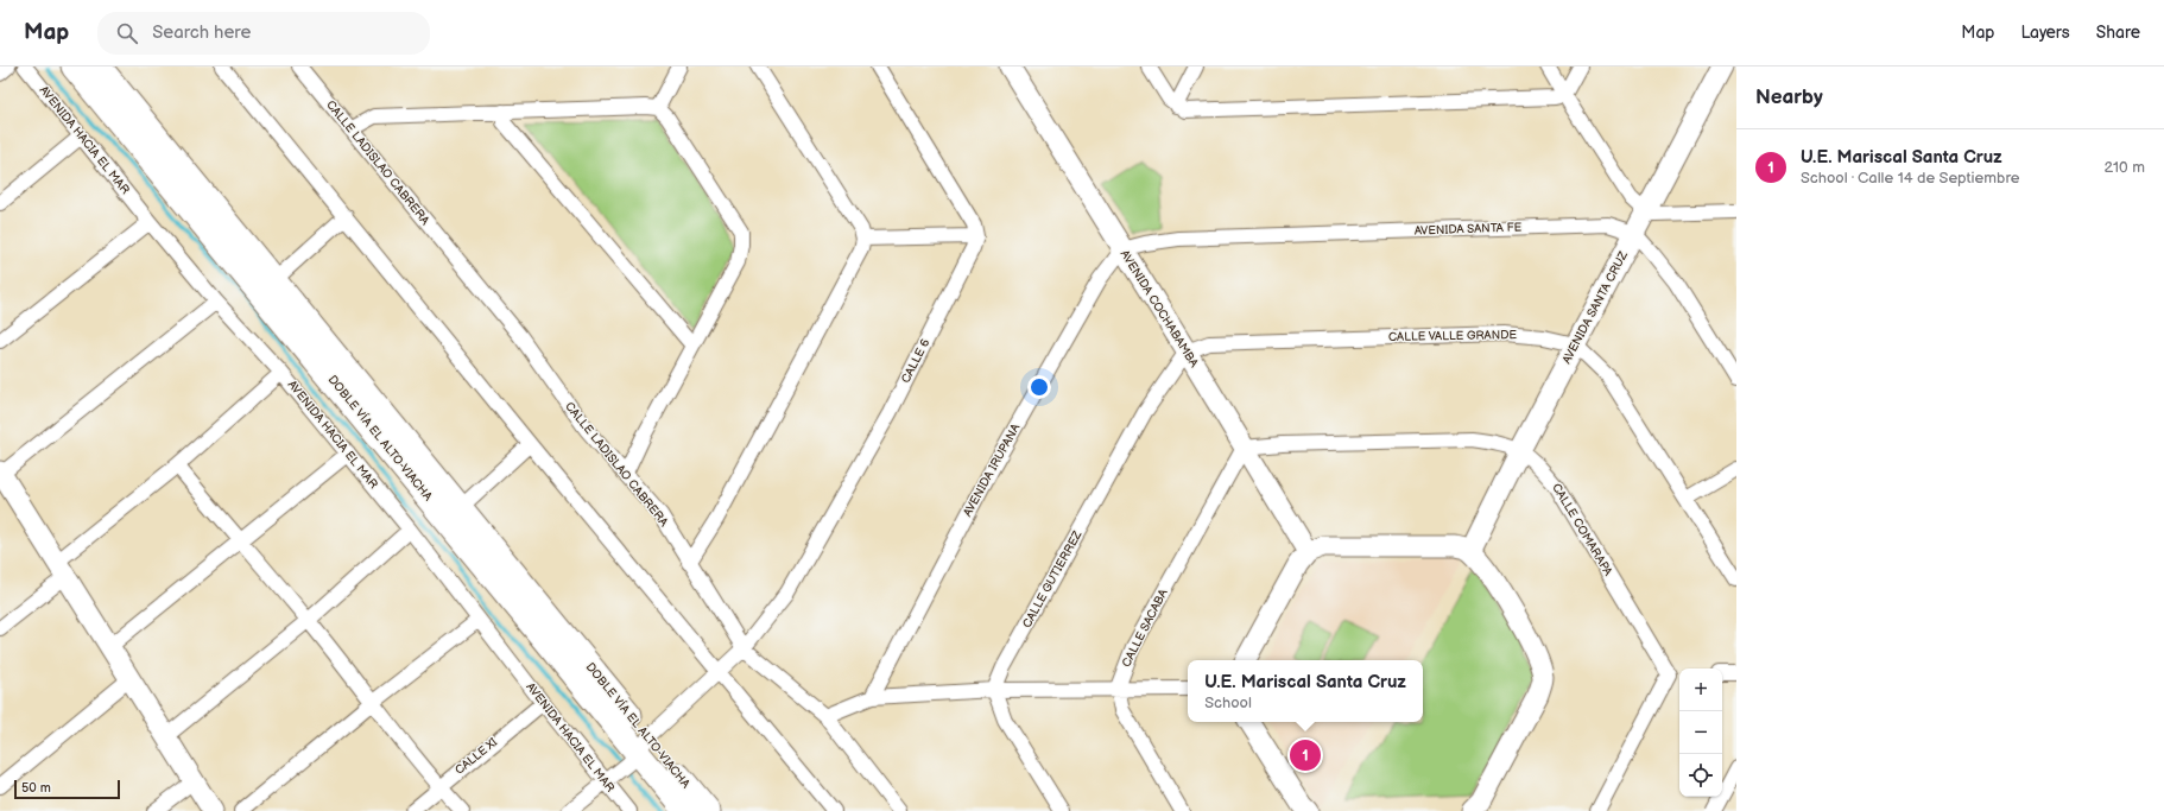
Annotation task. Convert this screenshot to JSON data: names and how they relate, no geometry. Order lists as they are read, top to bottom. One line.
{"streets":{"highway":["DOBLE VÍA EL ALTO-VIACHA"],"street":["AVENIDA HACIA EL MAR","CALLE LADISLAO CABRERA","AVENIDA SANTA FE","AVENIDA SANTA CRUZ","AVENIDA COCHABAMBA","CALLE VALLE GRANDE","CALLE 6","AVENIDA IRUPANA","CALLE COMARAPA","CALLE GUTIERREZ","CALLE SACABA","CALLE XI"]},"crossings":[["AVENIDA HACIA EL MAR","CALLE 6"],["AVENIDA HACIA EL MAR","CALLE XI"],["CALLE LADISLAO CABRERA","CALLE 6"],["AVENIDA SANTA FE","AVENIDA SANTA CRUZ"],["AVENIDA SANTA FE","AVENIDA COCHABAMBA"],["AVENIDA SANTA FE","AVENIDA IRUPANA"],["AVENIDA SANTA CRUZ","CALLE VALLE GRANDE"],["AVENIDA SANTA CRUZ","CALLE COMARAPA"],["AVENIDA COCHABAMBA","CALLE VALLE GRANDE"],["AVENIDA COCHABAMBA","AVENIDA IRUPANA"],["AVENIDA COCHABAMBA","CALLE COMARAPA"],["AVENIDA COCHABAMBA","CALLE GUTIERREZ"],["AVENIDA COCHABAMBA","CALLE SACABA"],["CALLE VALLE GRANDE","CALLE GUTIERREZ"],["CALLE 6","DOBLE VÍA EL ALTO-VIACHA"],["CALLE COMARAPA","CALLE SACABA"]],"scale_bar":"50 m","page":{"header":"Map","search":"Search here","nav":["Map","Layers","Share"],"heading":"Nearby","list":[{"mark":"1","name":"U.E. Mariscal Santa Cruz","note":"School · Calle 14 de Septiembre","value":"210 m"}],"popup":["U.E. Mariscal Santa Cruz","School"],"map_buttons":["+","−"],"pins":"1","scale":"50 m"}}
